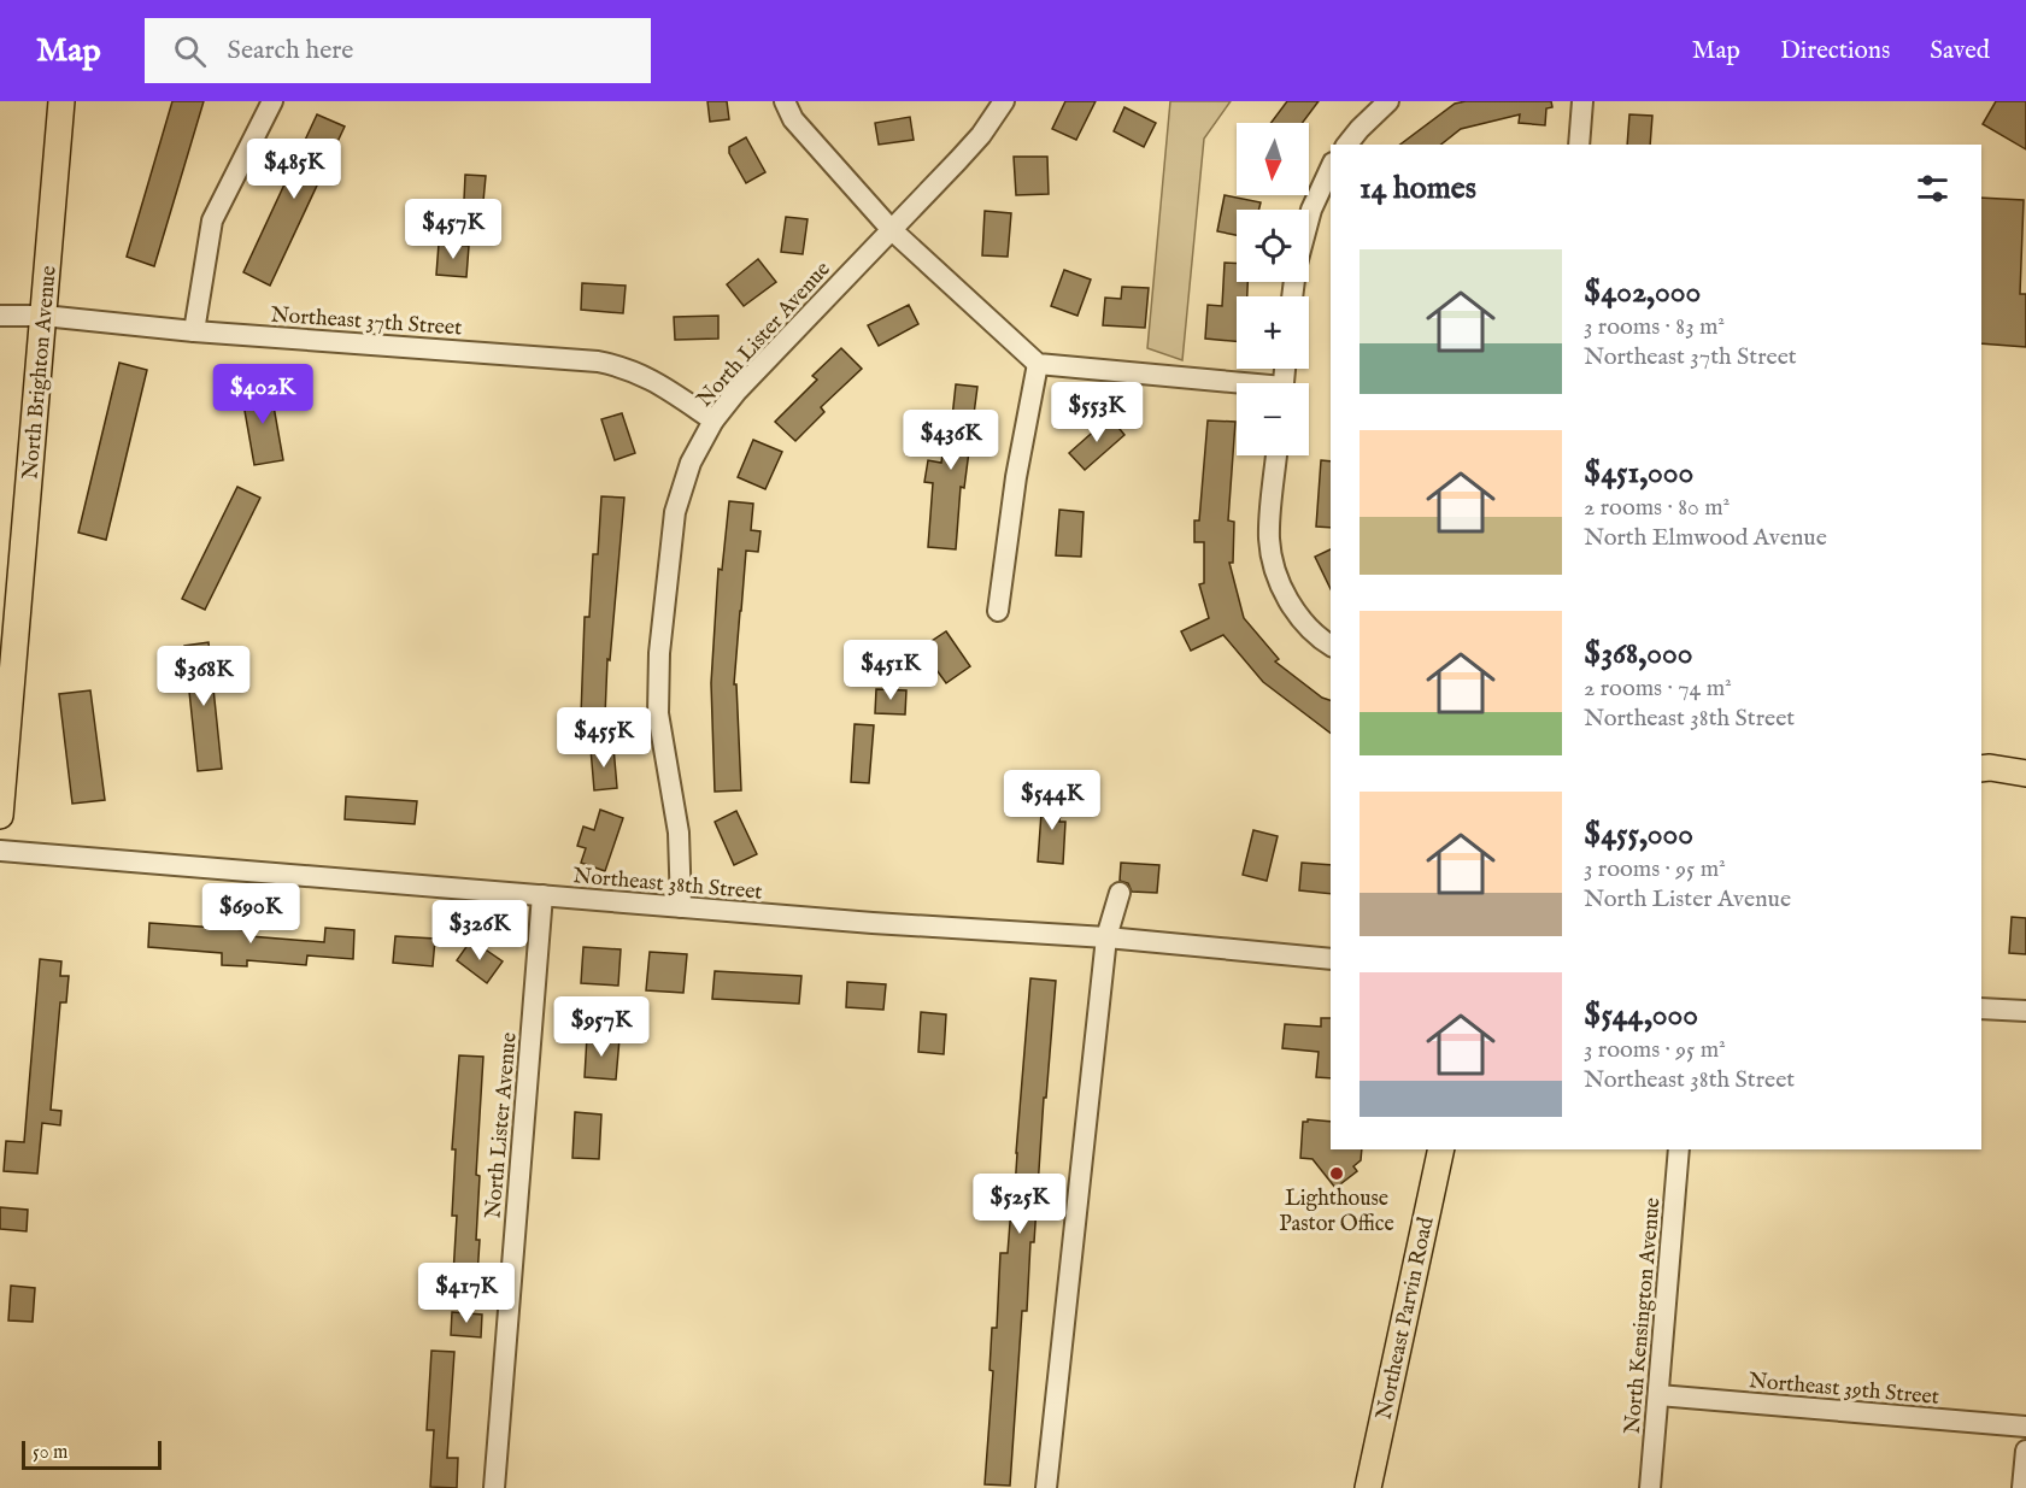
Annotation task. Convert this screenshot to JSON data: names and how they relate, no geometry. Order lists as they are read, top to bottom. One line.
{"streets":{"main road":["North Brighton Avenue","Northeast Parvin Road"],"street":["Northeast 37th Street","North Lister Avenue","Northeast 38th Street","North Kensington Avenue","Northeast 39th Street"]},"crossings":[["Northeast 37th Street","North Lister Avenue"],["Northeast 37th Street","North Brighton Avenue"],["North Lister Avenue","Northeast 38th Street"],["North Kensington Avenue","Northeast 39th Street"]],"places":["Lighthouse Pastor Office"],"scale_bar":"50 m","north":"bottom","page":{"header":"Map","search":"Search here","nav":["Map","Directions","Saved"],"map_buttons":["+","−"],"price":["$485K","$457K","$402K","$553K","$436K","$451K","$368K","$455K","$544K","$690K","$326K","$957K","$525K","$417K"],"heading":"14 homes","list":[{"name":"$402,000","note":"3 rooms · 83 m² · Northeast 37th Street"},{"name":"$451,000","note":"2 rooms · 80 m² · North Elmwood Avenue"},{"name":"$368,000","note":"2 rooms · 74 m² · Northeast 38th Street"},{"name":"$455,000","note":"3 rooms · 95 m² · North Lister Avenue"},{"name":"$544,000","note":"3 rooms · 95 m² · Northeast 38th Street"}],"scale":"50 m"}}
